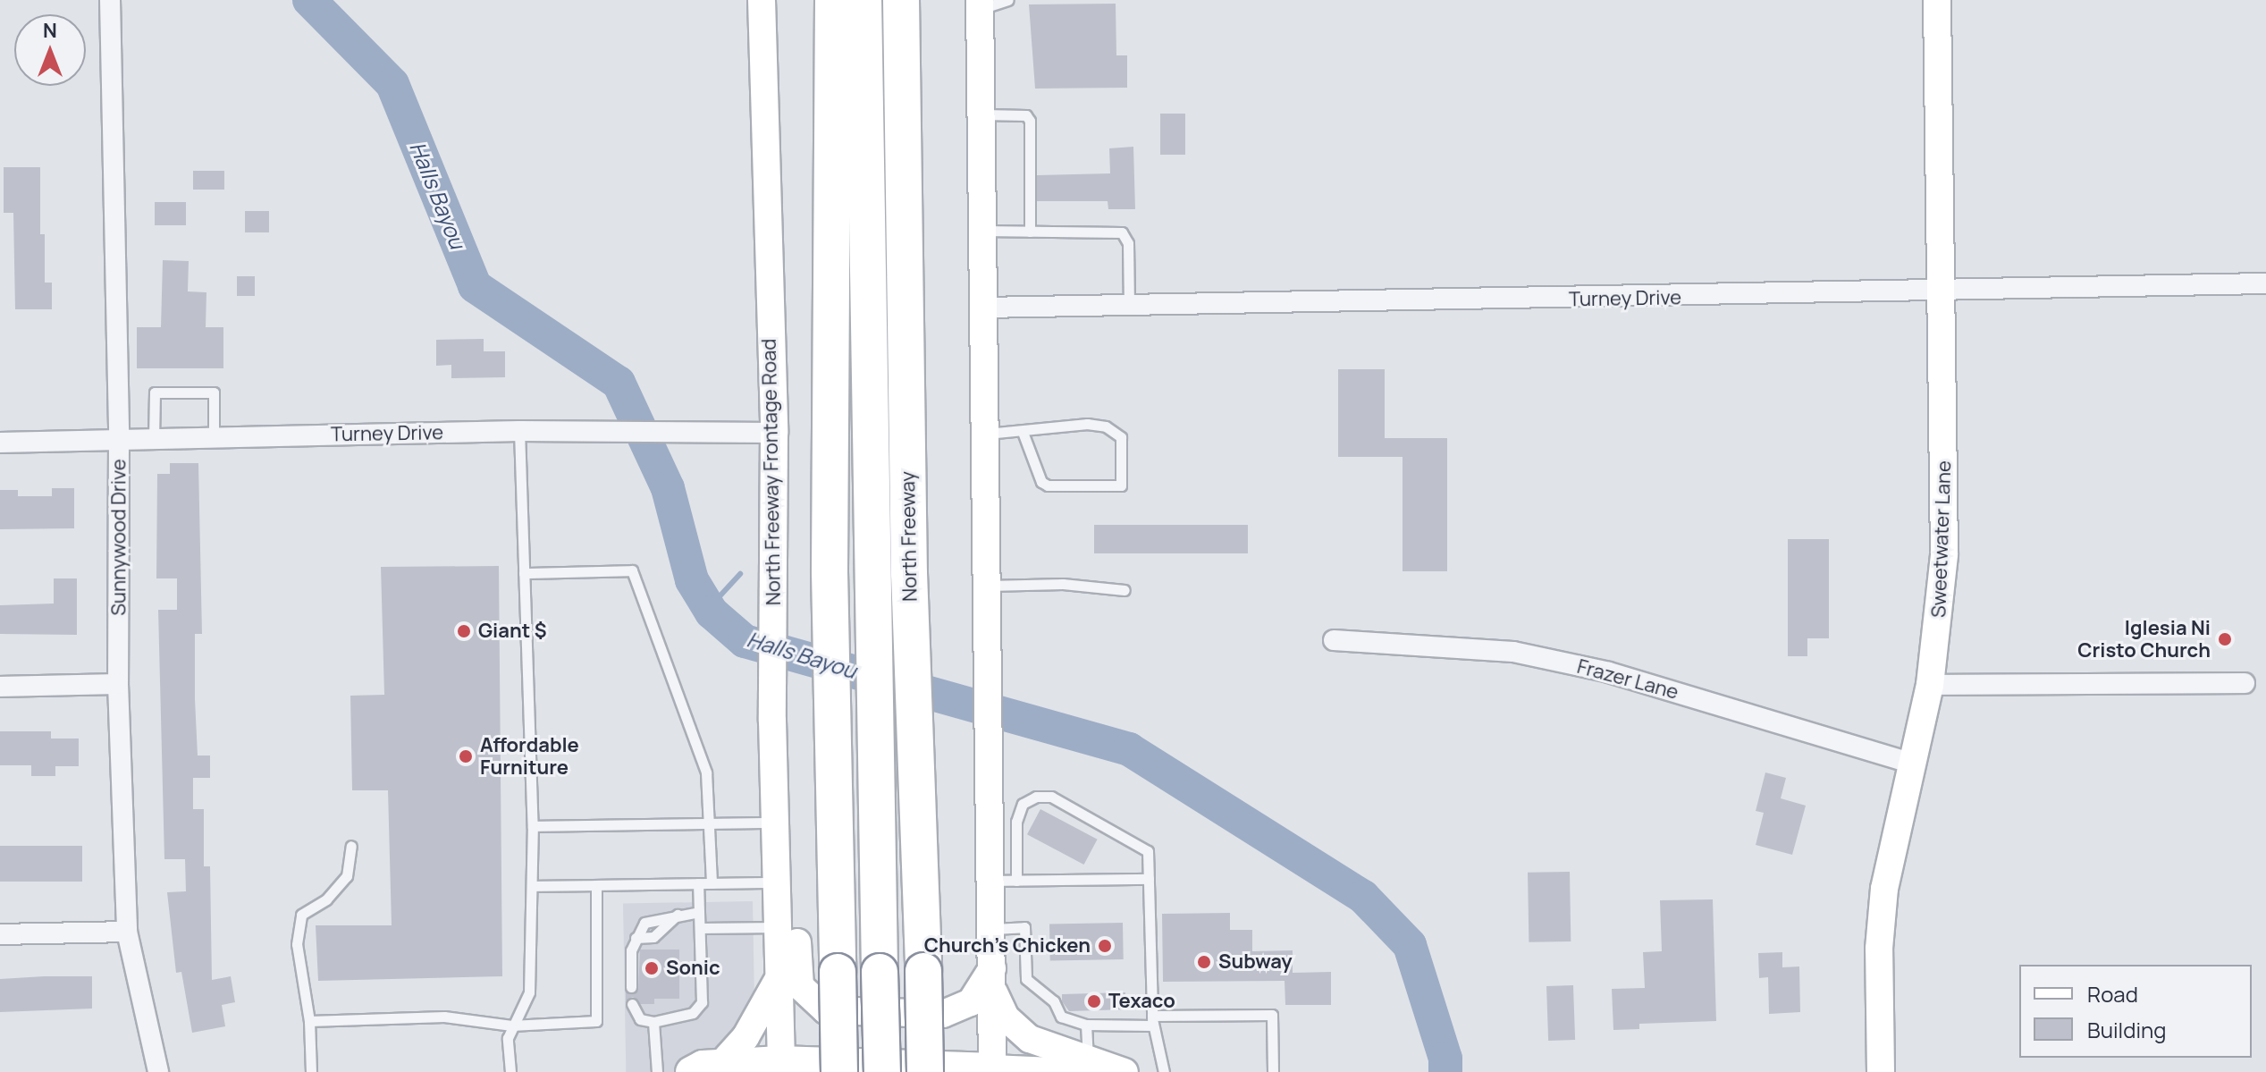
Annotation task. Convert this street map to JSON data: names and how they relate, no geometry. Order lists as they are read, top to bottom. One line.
{"streets":{"highway":["North Freeway"],"main road":["North Freeway Frontage Road","Sweetwater Lane"],"street":["Turney Drive","Sunnywood Drive","Frazer Lane"]},"crossings":[["Turney Drive","North Freeway Frontage Road"],["Turney Drive","Sunnywood Drive"],["Turney Drive","Sweetwater Lane"],["Sweetwater Lane","Frazer Lane"]],"water":["Halls Bayou"],"places":["Giant $","Iglesia Ni Cristo Church","Affordable Furniture","Church's Chicken","Subway","Sonic","Texaco"],"legend":["Road","Building"],"north":"top"}
